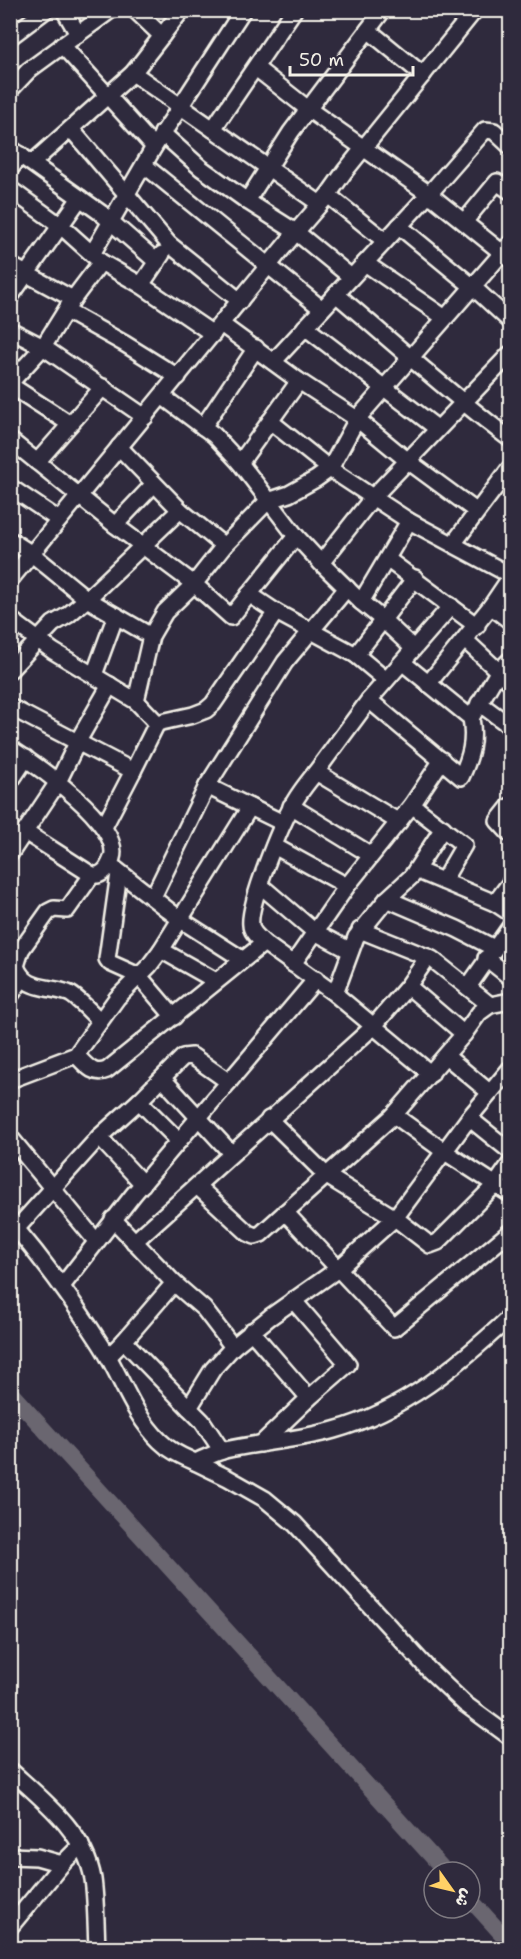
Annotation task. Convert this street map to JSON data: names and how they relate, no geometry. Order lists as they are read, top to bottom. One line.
{"scale_bar":"50 m","north":"bottom right"}
